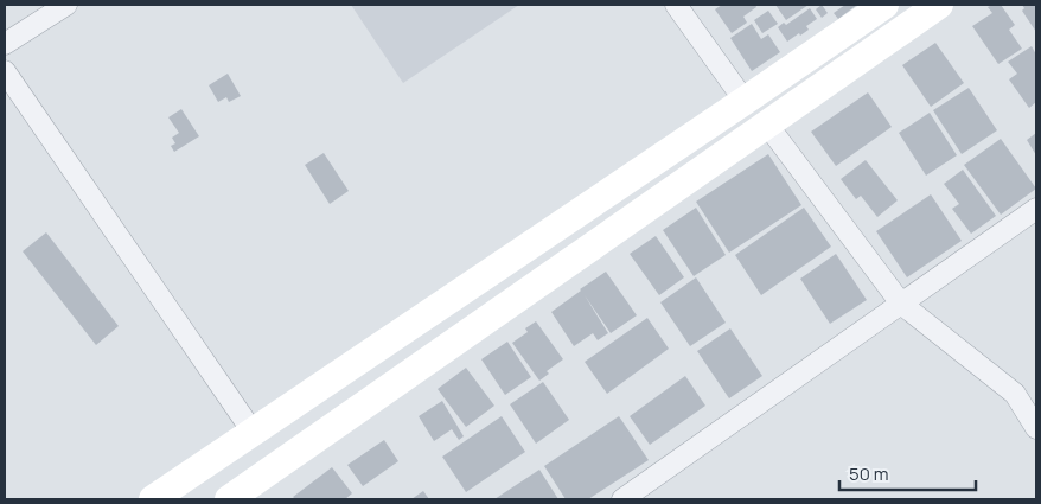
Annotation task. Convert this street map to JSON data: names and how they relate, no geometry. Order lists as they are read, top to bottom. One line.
{"scale_bar":"50 m"}
